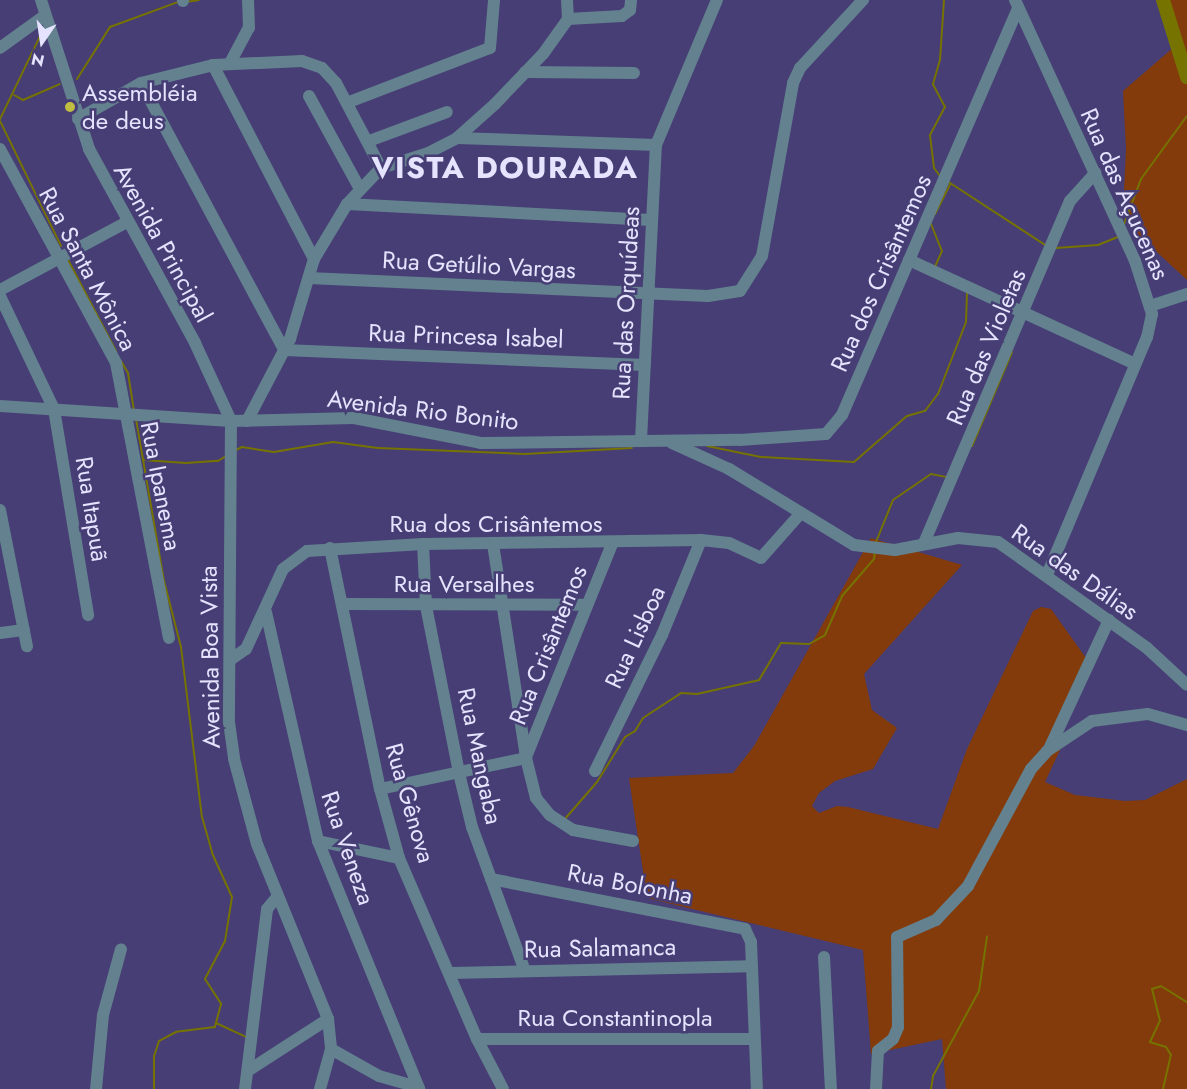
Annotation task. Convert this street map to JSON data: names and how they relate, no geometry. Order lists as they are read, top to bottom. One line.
{"streets":{"street":["Rua das Açucenas","Avenida Principal","Rua Getúlio Vargas","Rua Santa Mônica","Rua dos Crisântemos","Rua das Orquídeas","Rua Princesa Isabel","Rua das Violetas","Avenida Rio Bonito","Rua Ipanema","Rua Itapuã","Rua das Dálias","Rua Versalhes","Rua Lisboa","Rua Crisântemos","Avenida Boa Vista","Rua Mangaba","Rua Gênova","Rua Veneza","Rua Bolonha","Rua Salamanca","Rua Constantinopla"]},"crossings":[["Rua das Açucenas","Rua dos Crisântemos"],["Rua das Açucenas","Rua das Violetas"],["Rua das Açucenas","Rua das Dálias"],["Avenida Principal","Avenida Rio Bonito"],["Avenida Principal","Avenida Boa Vista"],["Rua Getúlio Vargas","Rua das Orquídeas"],["Rua Santa Mônica","Avenida Rio Bonito"],["Rua Santa Mônica","Rua Ipanema"],["Rua dos Crisântemos","Rua das Orquídeas"],["Rua dos Crisântemos","Avenida Rio Bonito"],["Rua dos Crisântemos","Rua das Dálias"],["Rua dos Crisântemos","Rua Lisboa"],["Rua dos Crisântemos","Rua Crisântemos"],["Rua dos Crisântemos","Avenida Boa Vista"],["Rua dos Crisântemos","Rua Mangaba"],["Rua dos Crisântemos","Rua Gênova"],["Rua dos Crisântemos","Rua Veneza"],["Rua das Orquídeas","Rua Princesa Isabel"],["Rua das Orquídeas","Avenida Rio Bonito"],["Rua das Violetas","Rua das Dálias"],["Avenida Rio Bonito","Rua Ipanema"],["Avenida Rio Bonito","Rua Itapuã"],["Avenida Rio Bonito","Avenida Boa Vista"],["Rua Versalhes","Rua Crisântemos"],["Rua Versalhes","Rua Mangaba"],["Rua Versalhes","Rua Gênova"],["Rua Crisântemos","Rua Mangaba"],["Rua Crisântemos","Rua Gênova"],["Rua Mangaba","Rua Bolonha"],["Rua Mangaba","Rua Salamanca"],["Rua Gênova","Rua Salamanca"],["Rua Gênova","Rua Constantinopla"],["Rua Bolonha","Rua Salamanca"]],"districts":["VISTA DOURADA"],"places":["Assembléia de deus"],"north":"bottom"}
